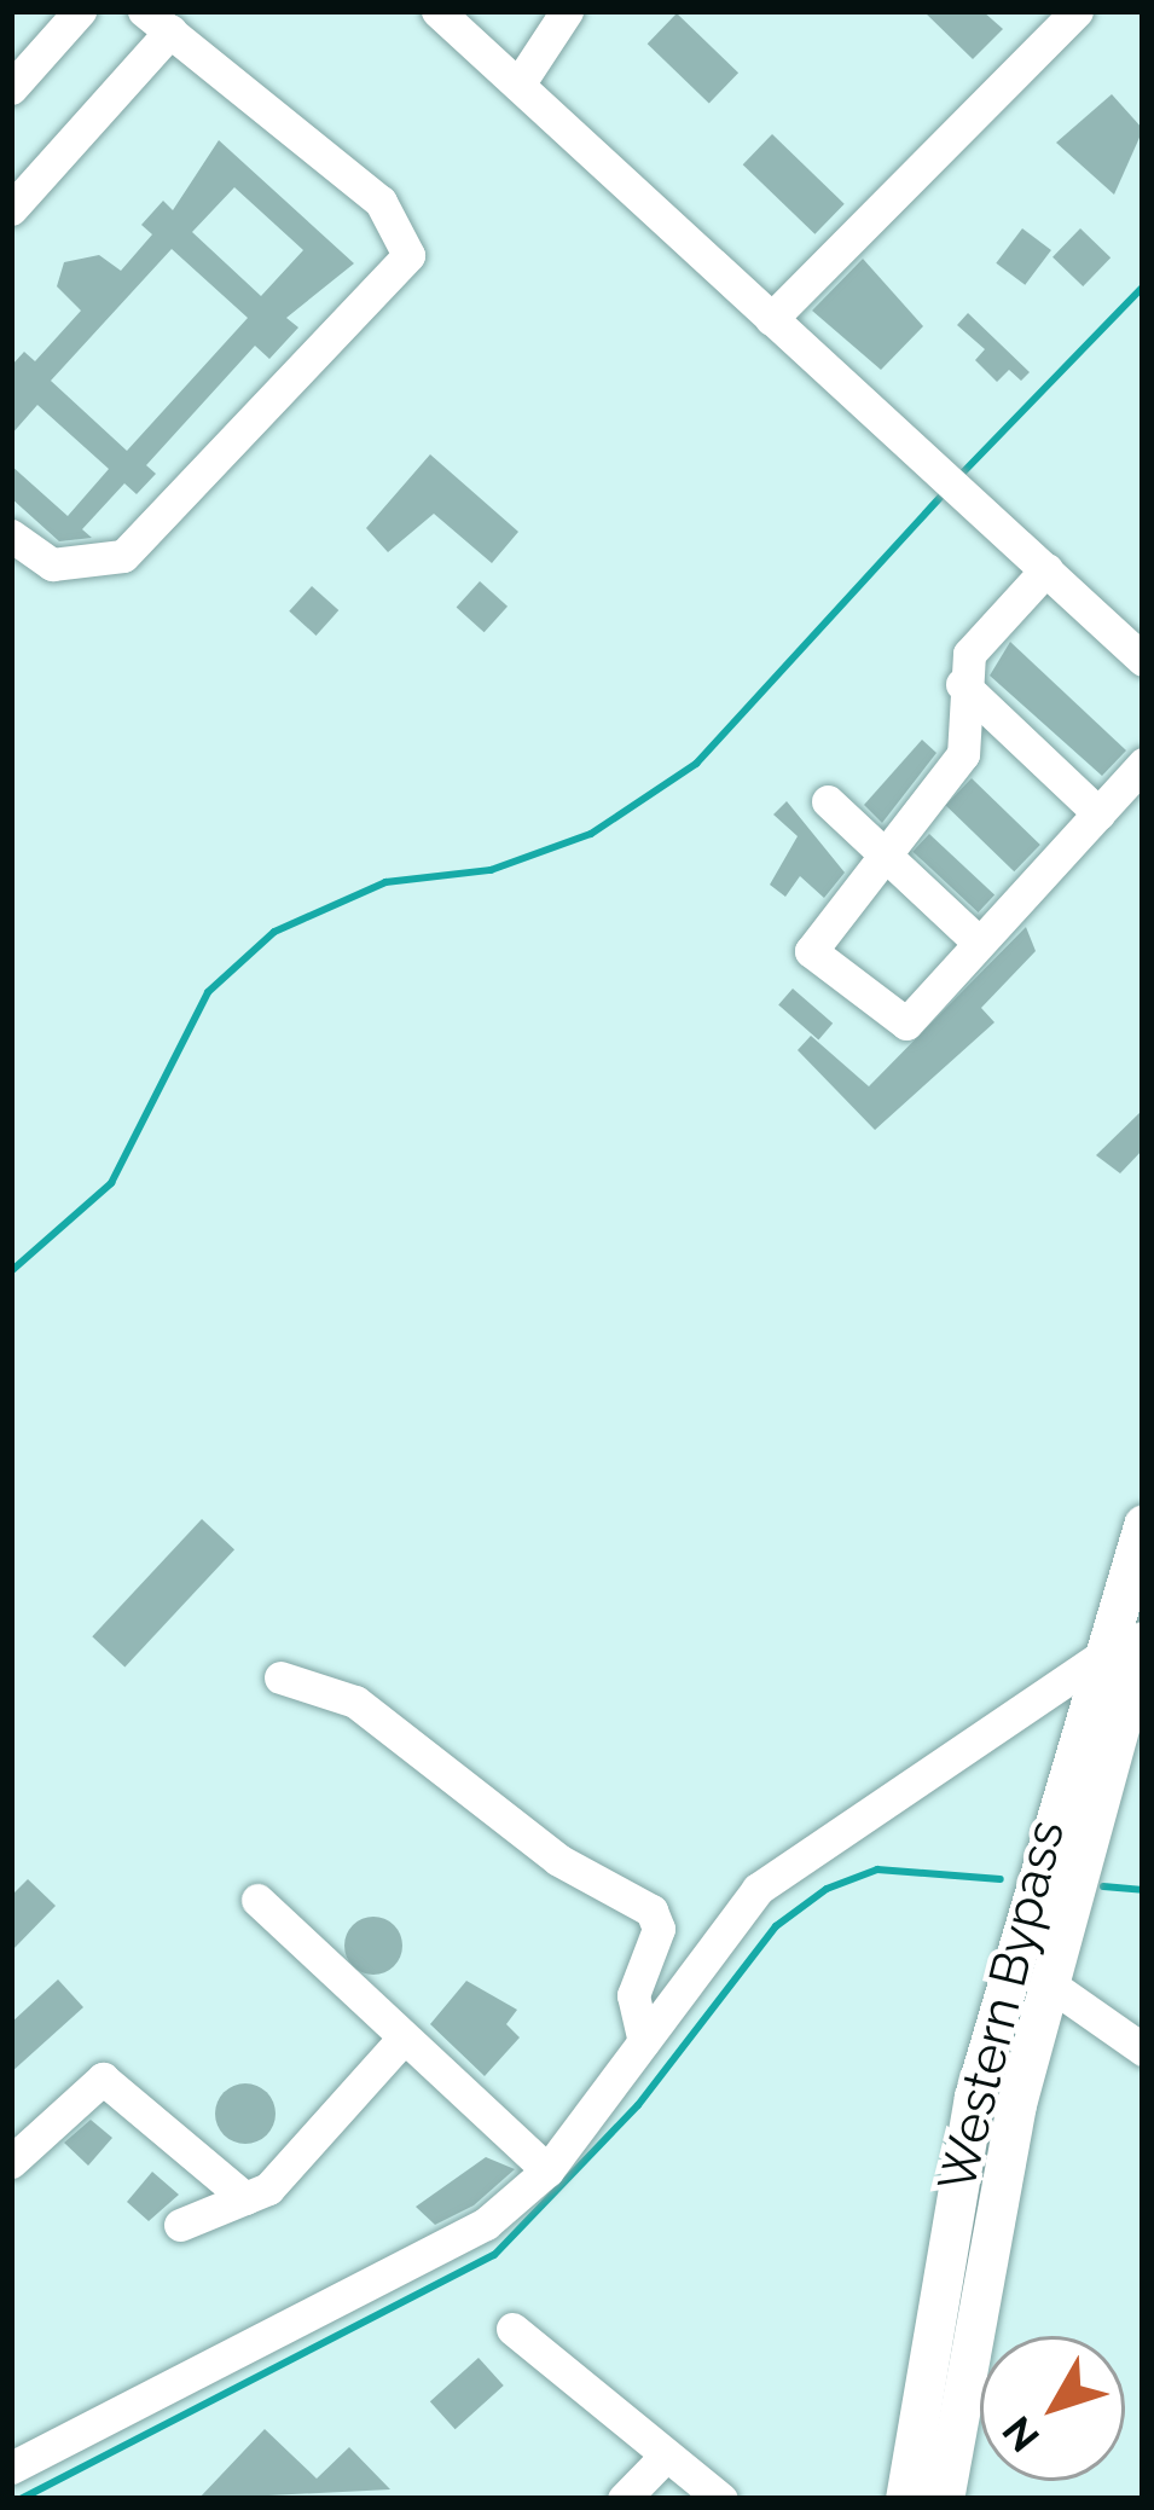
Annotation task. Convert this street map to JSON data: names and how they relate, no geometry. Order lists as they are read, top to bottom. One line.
{"streets":{"main road":["Western Bypass"]},"north":"bottom left"}
